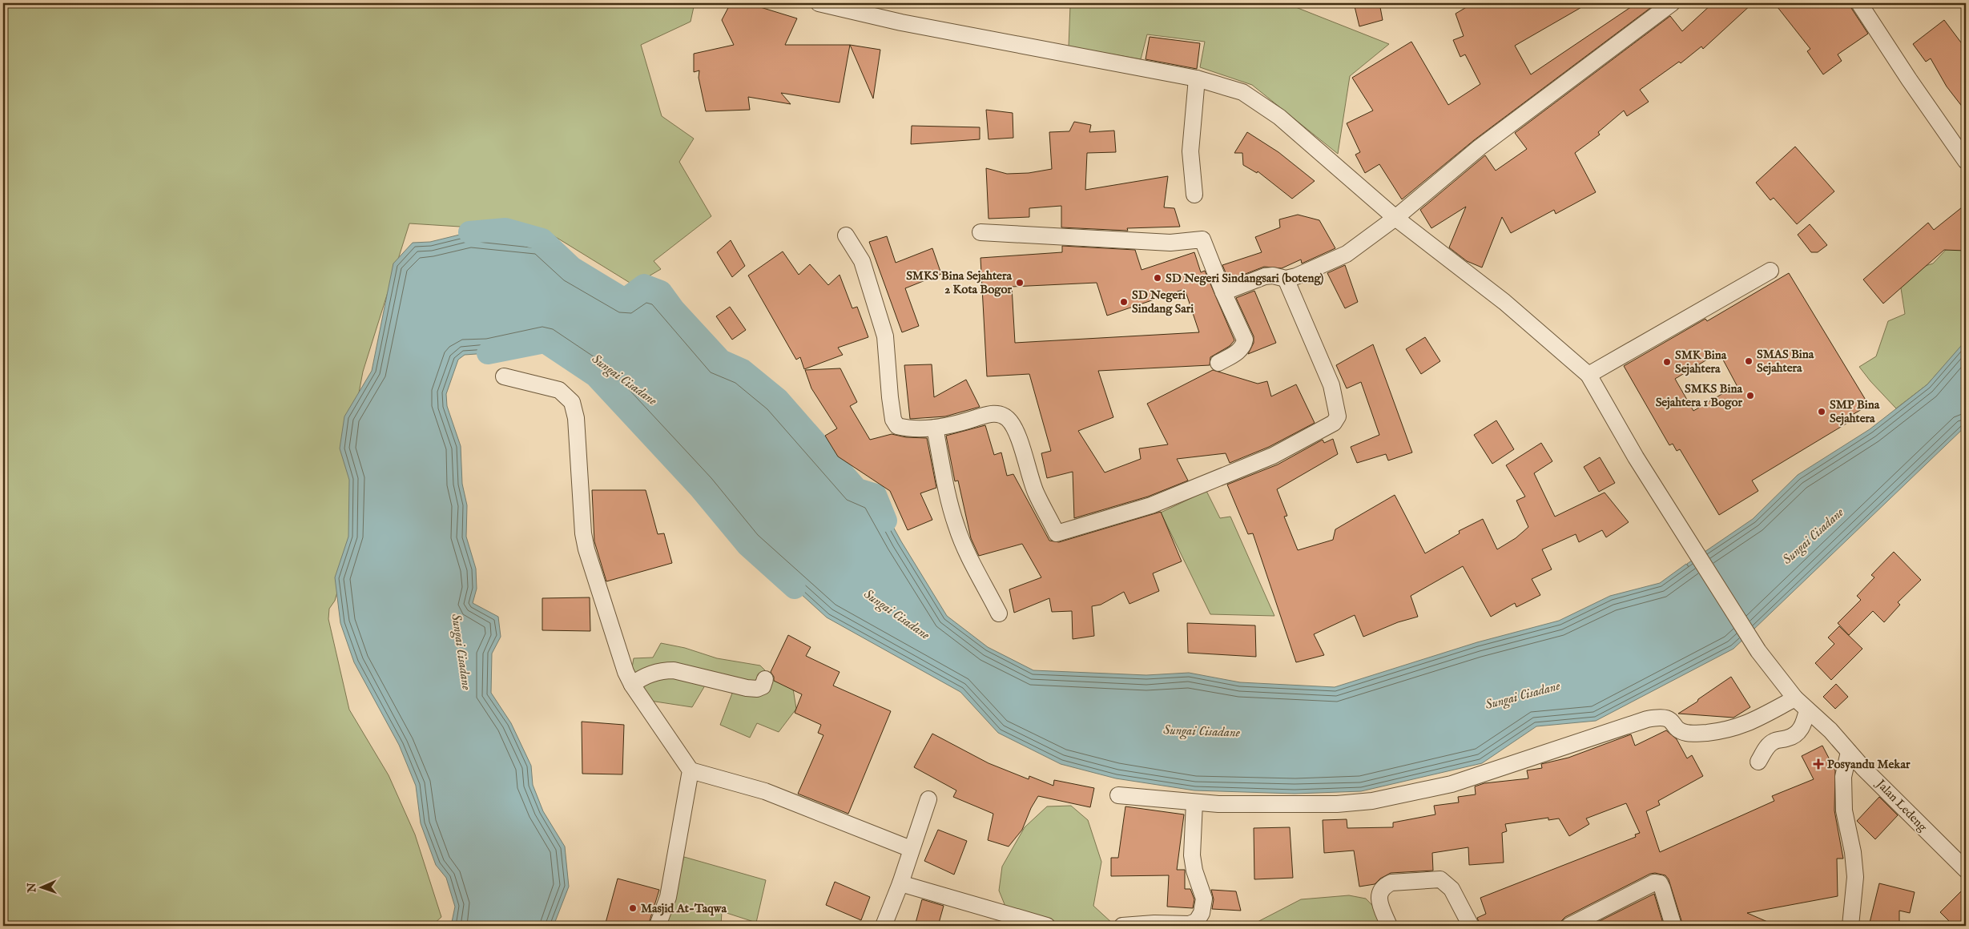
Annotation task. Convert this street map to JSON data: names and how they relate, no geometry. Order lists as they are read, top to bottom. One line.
{"streets":{"street":["Jalan Ledeng"]},"water":["Sungai Cisadane"],"places":{"other":["SD Negeri Sindangsari (boteng)","SMKS Bina Sejahtera 2 Kota Bogor","SD Negeri Sindang Sari","SMAS Bina Sejahtera","SMK Bina Sejahtera","SMKS Bina Sejahtera 1 Bogor","SMP Bina Sejahtera","Masjid At-Taqwa"],"health":["Posyandu Mekar"]},"north":"left"}
